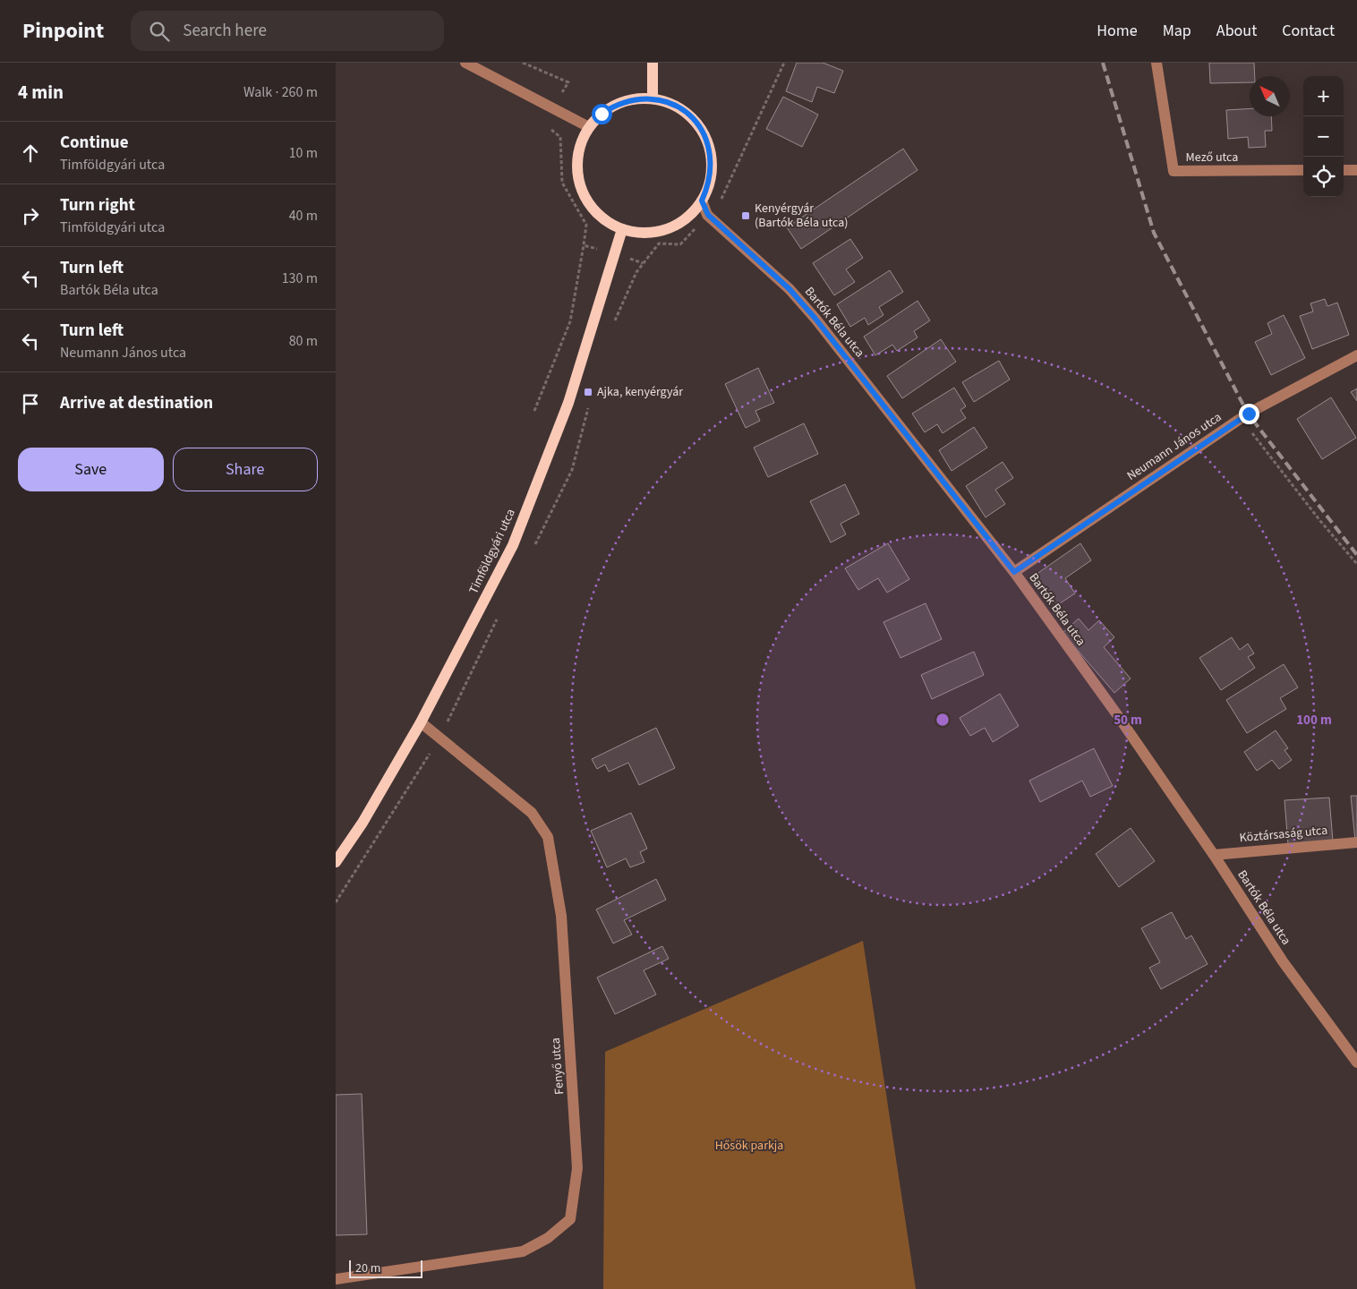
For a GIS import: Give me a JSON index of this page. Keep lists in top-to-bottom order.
{
  "streets": {
    "main road": ["Timföldgyári utca"],
    "street": [
      "Mező utca",
      "Bartók Béla utca",
      "Neumann János utca",
      "Köztársaság utca",
      "Fenyő utca"
    ]
  },
  "crossings": [
    ["Bartók Béla utca", "Neumann János utca"],
    ["Bartók Béla utca", "Timföldgyári utca"],
    ["Bartók Béla utca", "Köztársaság utca"],
    ["Timföldgyári utca", "Fenyő utca"]
  ],
  "parks": ["Hősök parkja"],
  "places": {
    "transit": ["Kenyérgyár (Bartók Béla utca)", "Ajka, kenyérgyár"]
  },
  "scale_bar": "20 m",
  "north": "top left",
  "page": {
    "header": "Pinpoint",
    "search": "Search here",
    "nav": [
      "Home",
      "Map",
      "About",
      "Contact"
    ],
    "heading": ["4 min", "Walk · 260 m"],
    "map_buttons": ["+", "−"],
    "list": [
      ["Continue", "Timföldgyári utca", "10 m"],
      ["Turn right", "Timföldgyári utca", "40 m"],
      ["Turn left", "Bartók Béla utca", "130 m"],
      ["Turn left", "Neumann János utca", "80 m"],
      "Arrive at destination"
    ],
    "buttons": ["Save", "Share"],
    "scale": "20 m"
  },
  "rings": ["50 m", "100 m"]
}
